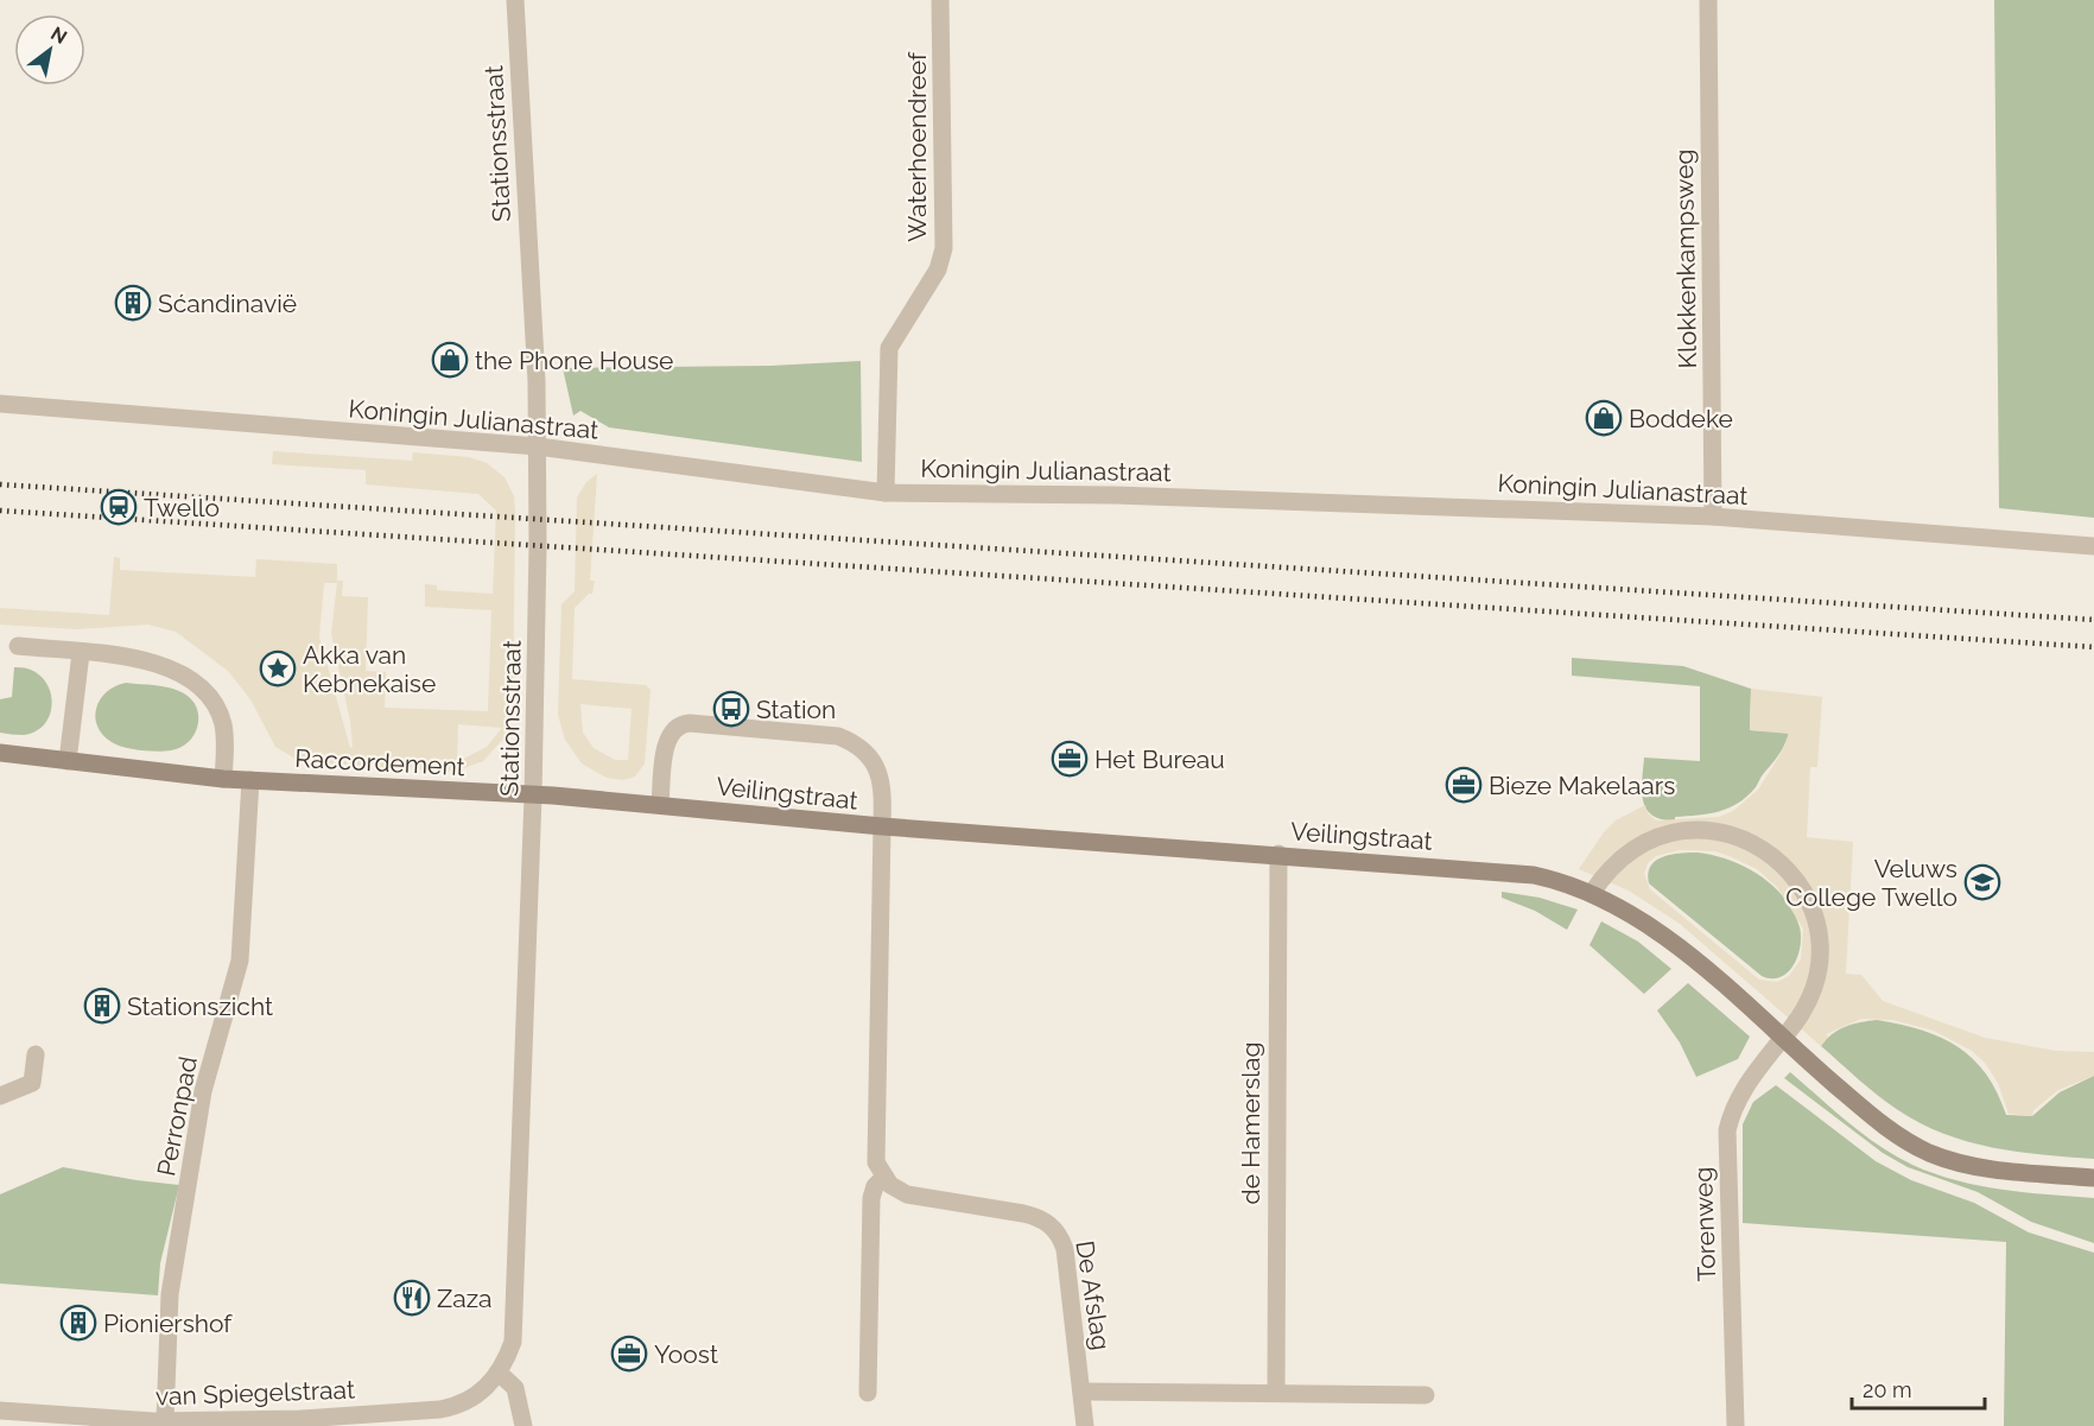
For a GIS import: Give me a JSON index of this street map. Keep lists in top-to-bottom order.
{
  "streets": {
    "street": [
      "Stationsstraat",
      "Waterhoendreef",
      "Klokkenkampsweg",
      "Koningin Julianastraat",
      "Raccordement",
      "Veilingstraat",
      "Perronpad",
      "de Hamerslag",
      "Torenweg",
      "De Afslag",
      "van Spiegelstraat"
    ]
  },
  "crossings": [
    ["Stationsstraat", "Koningin Julianastraat"],
    ["Stationsstraat", "Raccordement"],
    ["Stationsstraat", "Veilingstraat"],
    ["Stationsstraat", "van Spiegelstraat"],
    ["Waterhoendreef", "Koningin Julianastraat"],
    ["Klokkenkampsweg", "Koningin Julianastraat"],
    ["Raccordement", "Veilingstraat"],
    ["Raccordement", "Perronpad"],
    ["Veilingstraat", "de Hamerslag"],
    ["Veilingstraat", "Torenweg"],
    ["Perronpad", "van Spiegelstraat"]
  ],
  "places": {
    "building": ["Sćandinavië", "Stationszicht", "Pioniershof"],
    "shop": ["the Phone House", "Boddeke"],
    "station": ["Twello"],
    "place": ["Akka van Kebnekaise"],
    "bus stop": ["Station"],
    "office": ["Het Bureau", "Bieze Makelaars", "Yoost"],
    "school or university": ["Veluws College Twello"],
    "restaurant": ["Zaza"]
  },
  "scale_bar": "20 m",
  "north": "top right"
}
